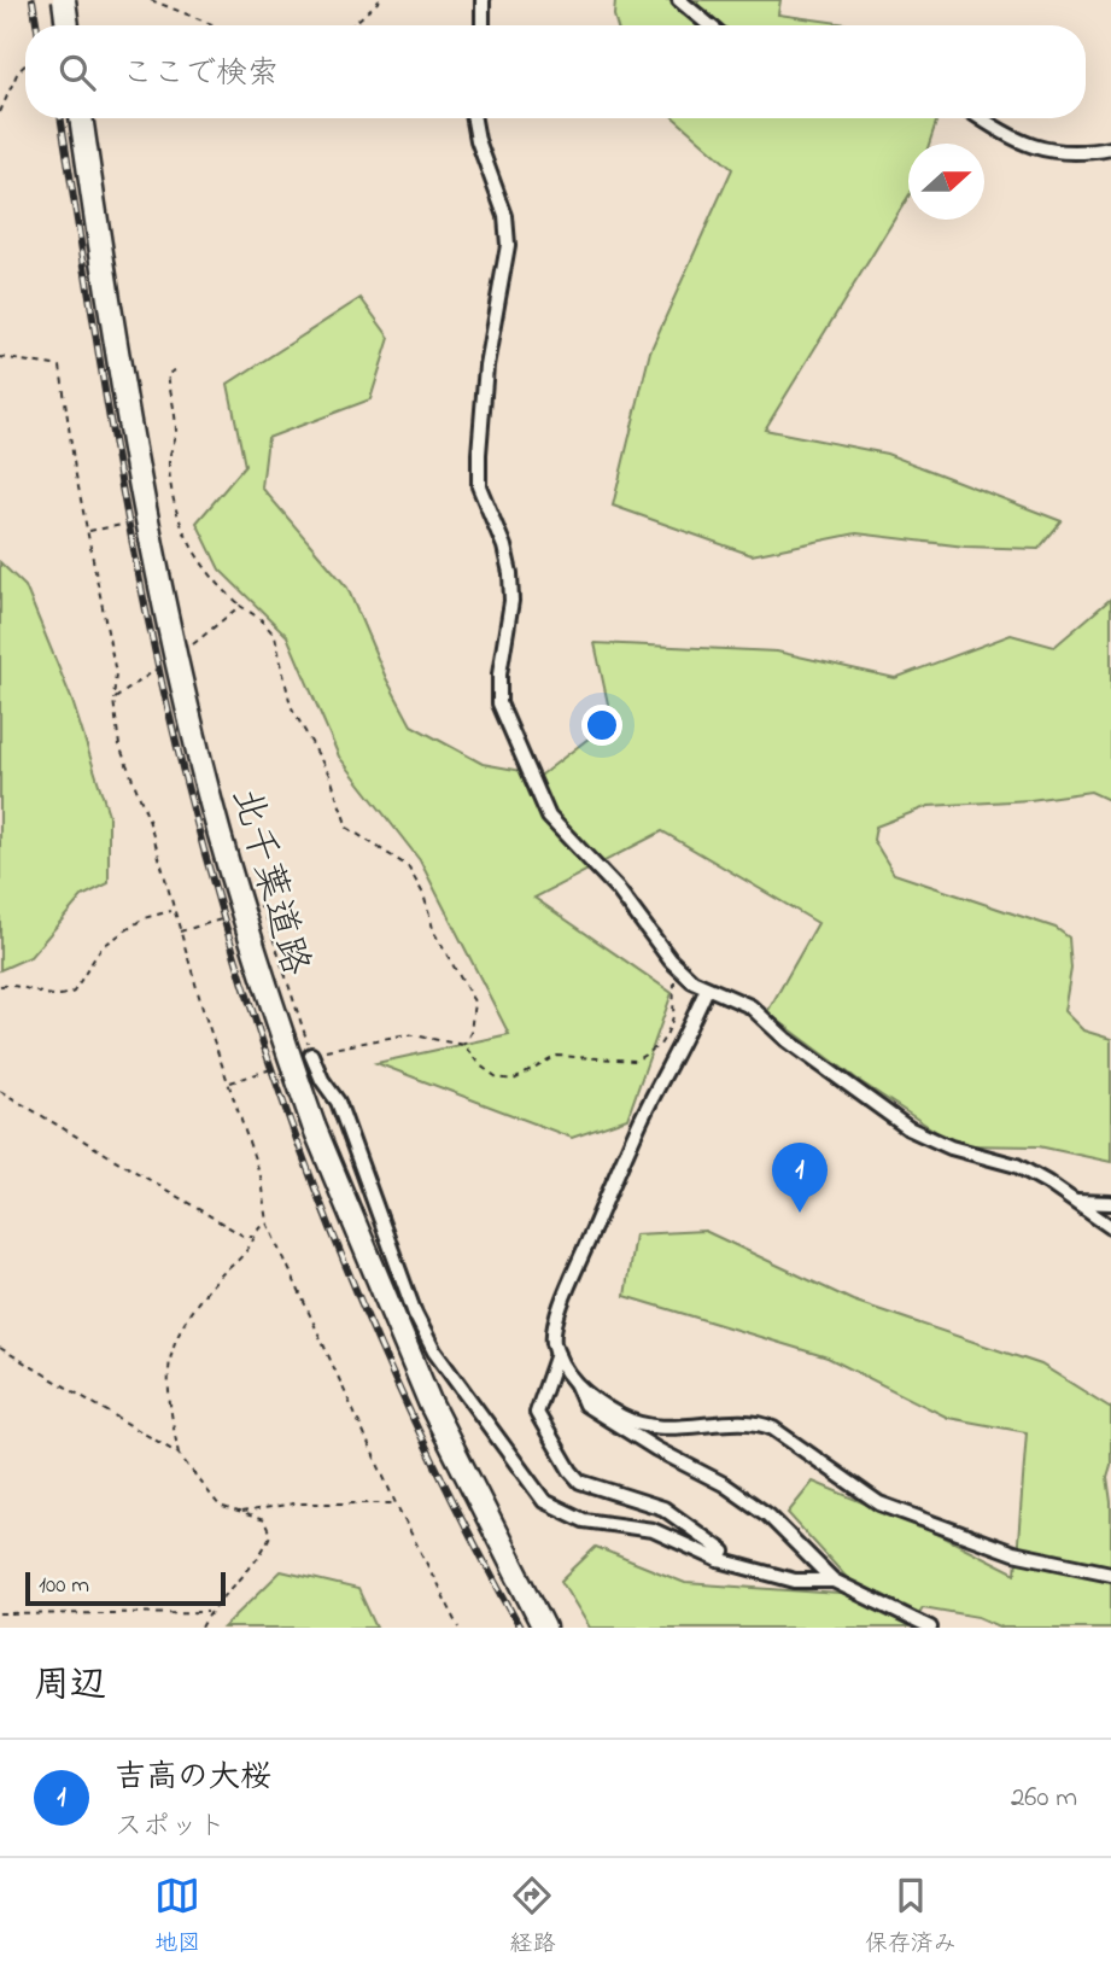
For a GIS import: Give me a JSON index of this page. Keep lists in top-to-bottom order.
{
  "streets": {
    "highway": ["北千葉道路"]
  },
  "scale_bar": "100 m",
  "north": "right",
  "page": {
    "search": "ここで検索",
    "pins": "1",
    "scale": "100 m",
    "heading": "周辺",
    "list": [
      {
        "mark": "1",
        "name": "吉高の大桜",
        "note": "スポット",
        "value": "260 m"
      }
    ],
    "nav": ["地図", "経路", "保存済み"]
  }
}
